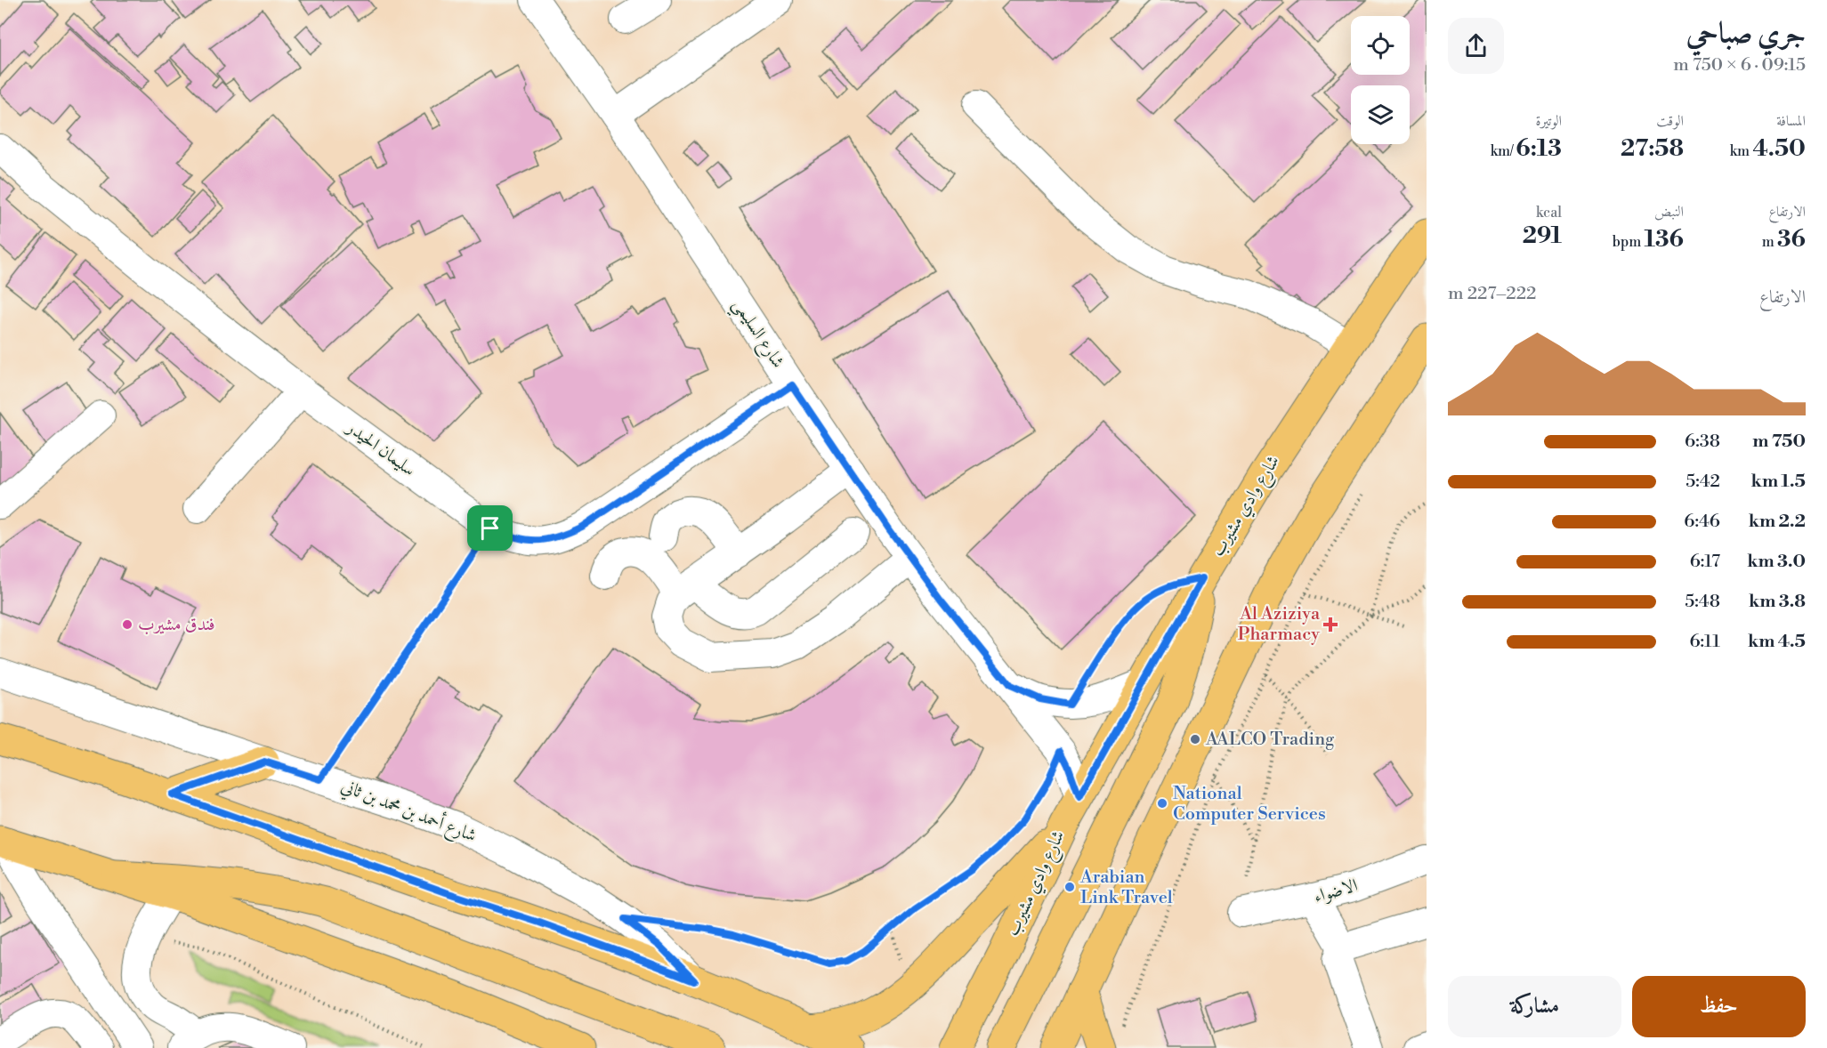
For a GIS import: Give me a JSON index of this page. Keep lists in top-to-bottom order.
{
  "streets": {
    "main road": ["شارع وادي مشيرب", "شارع أحمد بن محمد بن ثاني"],
    "street": ["شارع السليمي", "سليمان الحيدر", "الاضواء"]
  },
  "crossings": [
    ["شارع السليمي", "سليمان الحيدر"],
    ["شارع السليمي", "شارع وادي مشيرب"]
  ],
  "places": {
    "other": [
      "فندق مشيرب",
      "AALCO Trading",
      "National Computer Services",
      "Arabian Link Travel"
    ],
    "health": ["Al Aziziya Pharmacy"]
  },
  "page": {
    "heading": ["جري صباحي", "09:15 · 6 × 750 m"],
    "stats": [
      ["المسافة", "4.50 km"],
      ["الوقت", "27:58"],
      ["الوتيرة", "6:13 /km"],
      ["الارتفاع", "36 m"],
      ["النبض", "136 bpm"],
      ["kcal", "291"]
    ],
    "chart": ["الارتفاع", "222–227 m"],
    "list": [
      {
        "name": "750 m",
        "note": "6:38"
      },
      {
        "name": "1.5 km",
        "note": "5:42"
      },
      {
        "name": "2.2 km",
        "note": "6:46"
      },
      {
        "name": "3.0 km",
        "note": "6:17"
      },
      {
        "name": "3.8 km",
        "note": "5:48"
      },
      {
        "name": "4.5 km",
        "note": "6:11"
      }
    ],
    "buttons": ["حفظ", "مشاركة"]
  }
}
